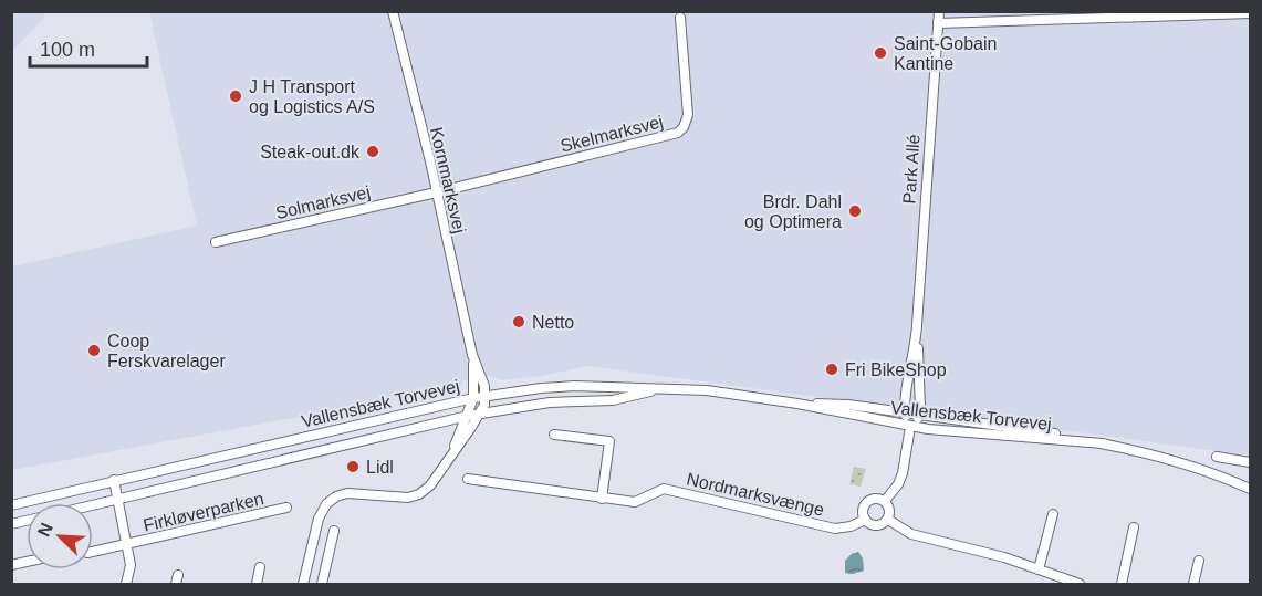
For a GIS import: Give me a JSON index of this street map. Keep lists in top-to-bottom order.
{
  "streets": {
    "street": [
      "Skelmarksvej",
      "Park Allé",
      "Kornmarksvej",
      "Solmarksvej",
      "Vallensbæk Torvevej",
      "Nordmarksvænge",
      "Firkløverparken"
    ]
  },
  "crossings": [
    ["Skelmarksvej", "Kornmarksvej"],
    ["Skelmarksvej", "Solmarksvej"],
    ["Park Allé", "Vallensbæk Torvevej"],
    ["Kornmarksvej", "Solmarksvej"],
    ["Kornmarksvej", "Vallensbæk Torvevej"],
    ["Vallensbæk Torvevej", "Firkløverparken"]
  ],
  "places": [
    "Saint-Gobain Kantine",
    "J H Transport og Logistics A/S",
    "Steak-out.dk",
    "Brdr. Dahl og Optimera",
    "Netto",
    "Coop Ferskvarelager",
    "Fri BikeShop",
    "Lidl"
  ],
  "scale_bar": "100 m",
  "north": "top left"
}
